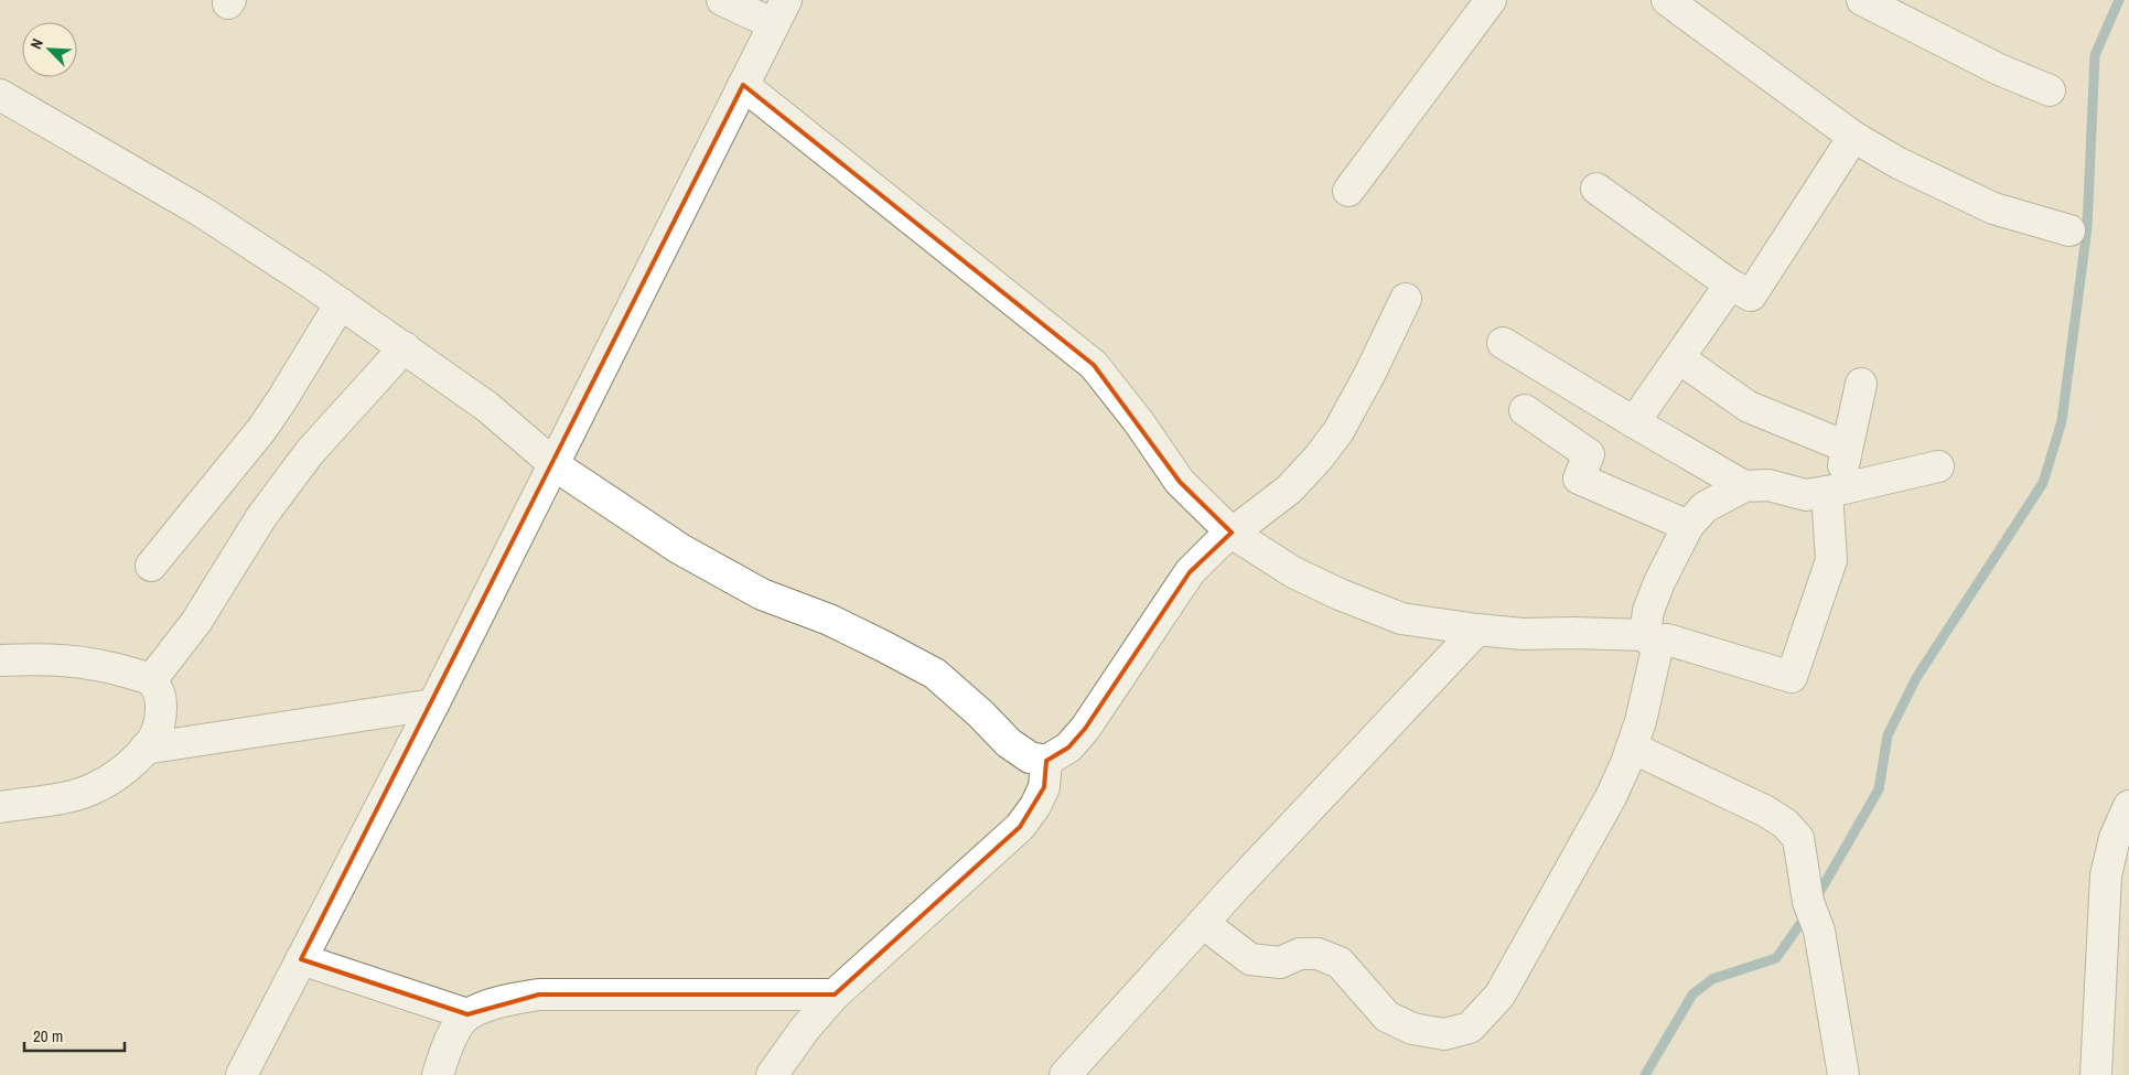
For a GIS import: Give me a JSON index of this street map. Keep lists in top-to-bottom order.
{
  "scale_bar": "20 m",
  "north": "top left"
}
